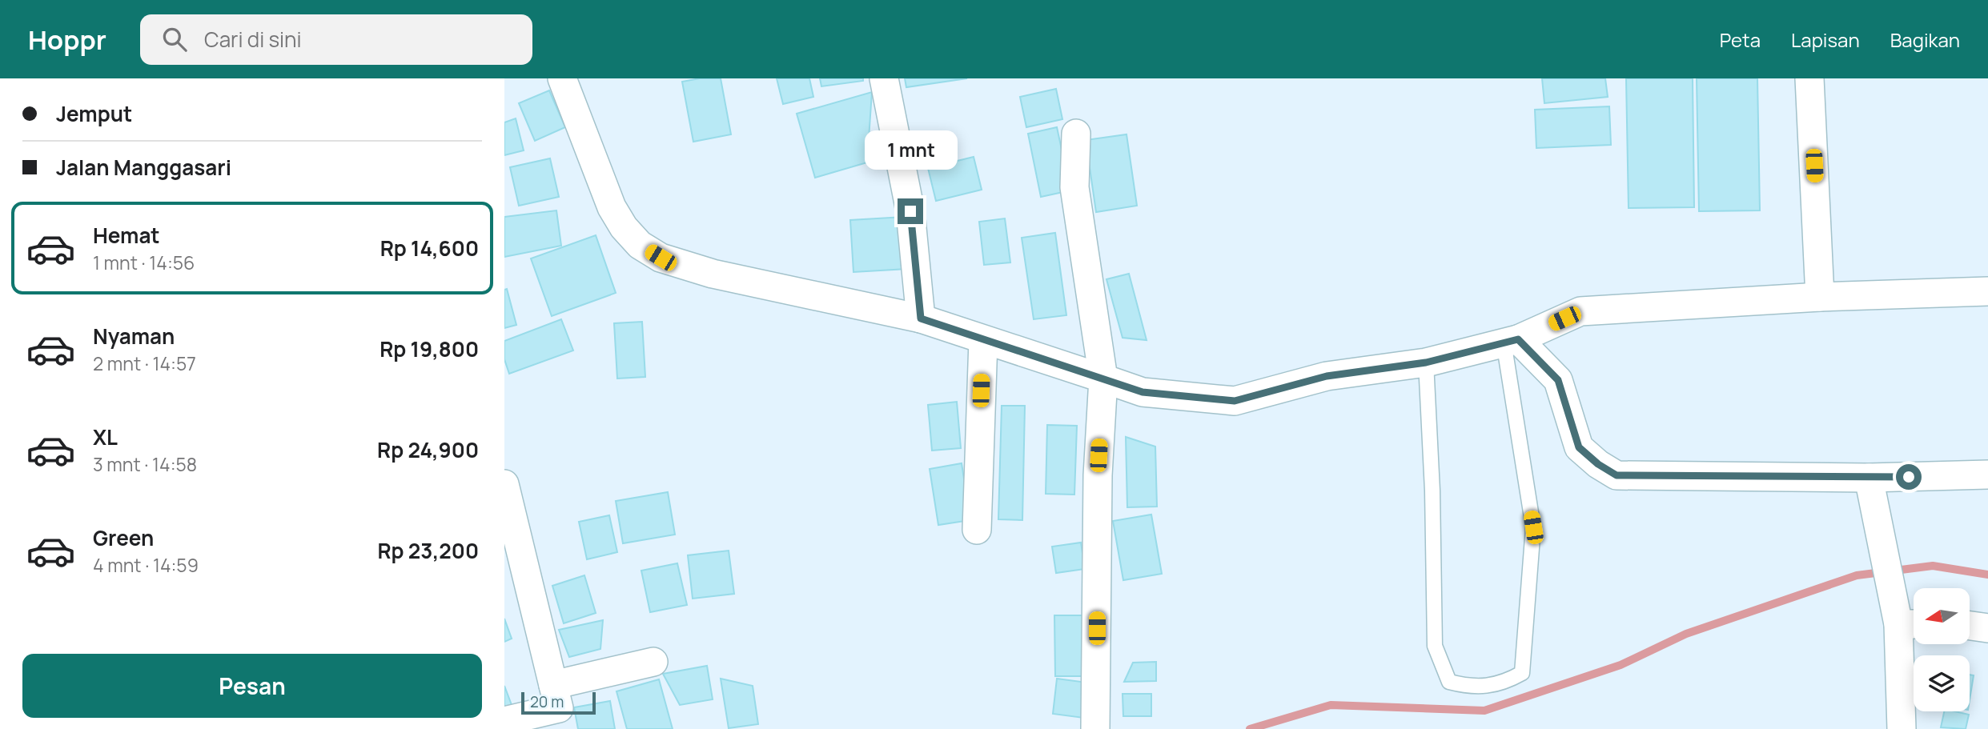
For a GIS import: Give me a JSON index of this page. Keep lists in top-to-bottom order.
{
  "scale_bar": "20 m",
  "north": "left",
  "page": {
    "header": "Hoppr",
    "search": "Cari di sini",
    "nav": ["Peta", "Lapisan", "Bagikan"],
    "banner": ["Jemput", "Jalan Manggasari"],
    "bubble": "1 mnt",
    "list": [
      {
        "name": "Hemat",
        "note": "1 mnt · 14:56",
        "value": "Rp 14,600"
      },
      {
        "name": "Nyaman",
        "note": "2 mnt · 14:57",
        "value": "Rp 19,800"
      },
      {
        "name": "XL",
        "note": "3 mnt · 14:58",
        "value": "Rp 24,900"
      },
      {
        "name": "Green",
        "note": "4 mnt · 14:59",
        "value": "Rp 23,200"
      }
    ],
    "buttons": "Pesan",
    "scale": "20 m"
  }
}
